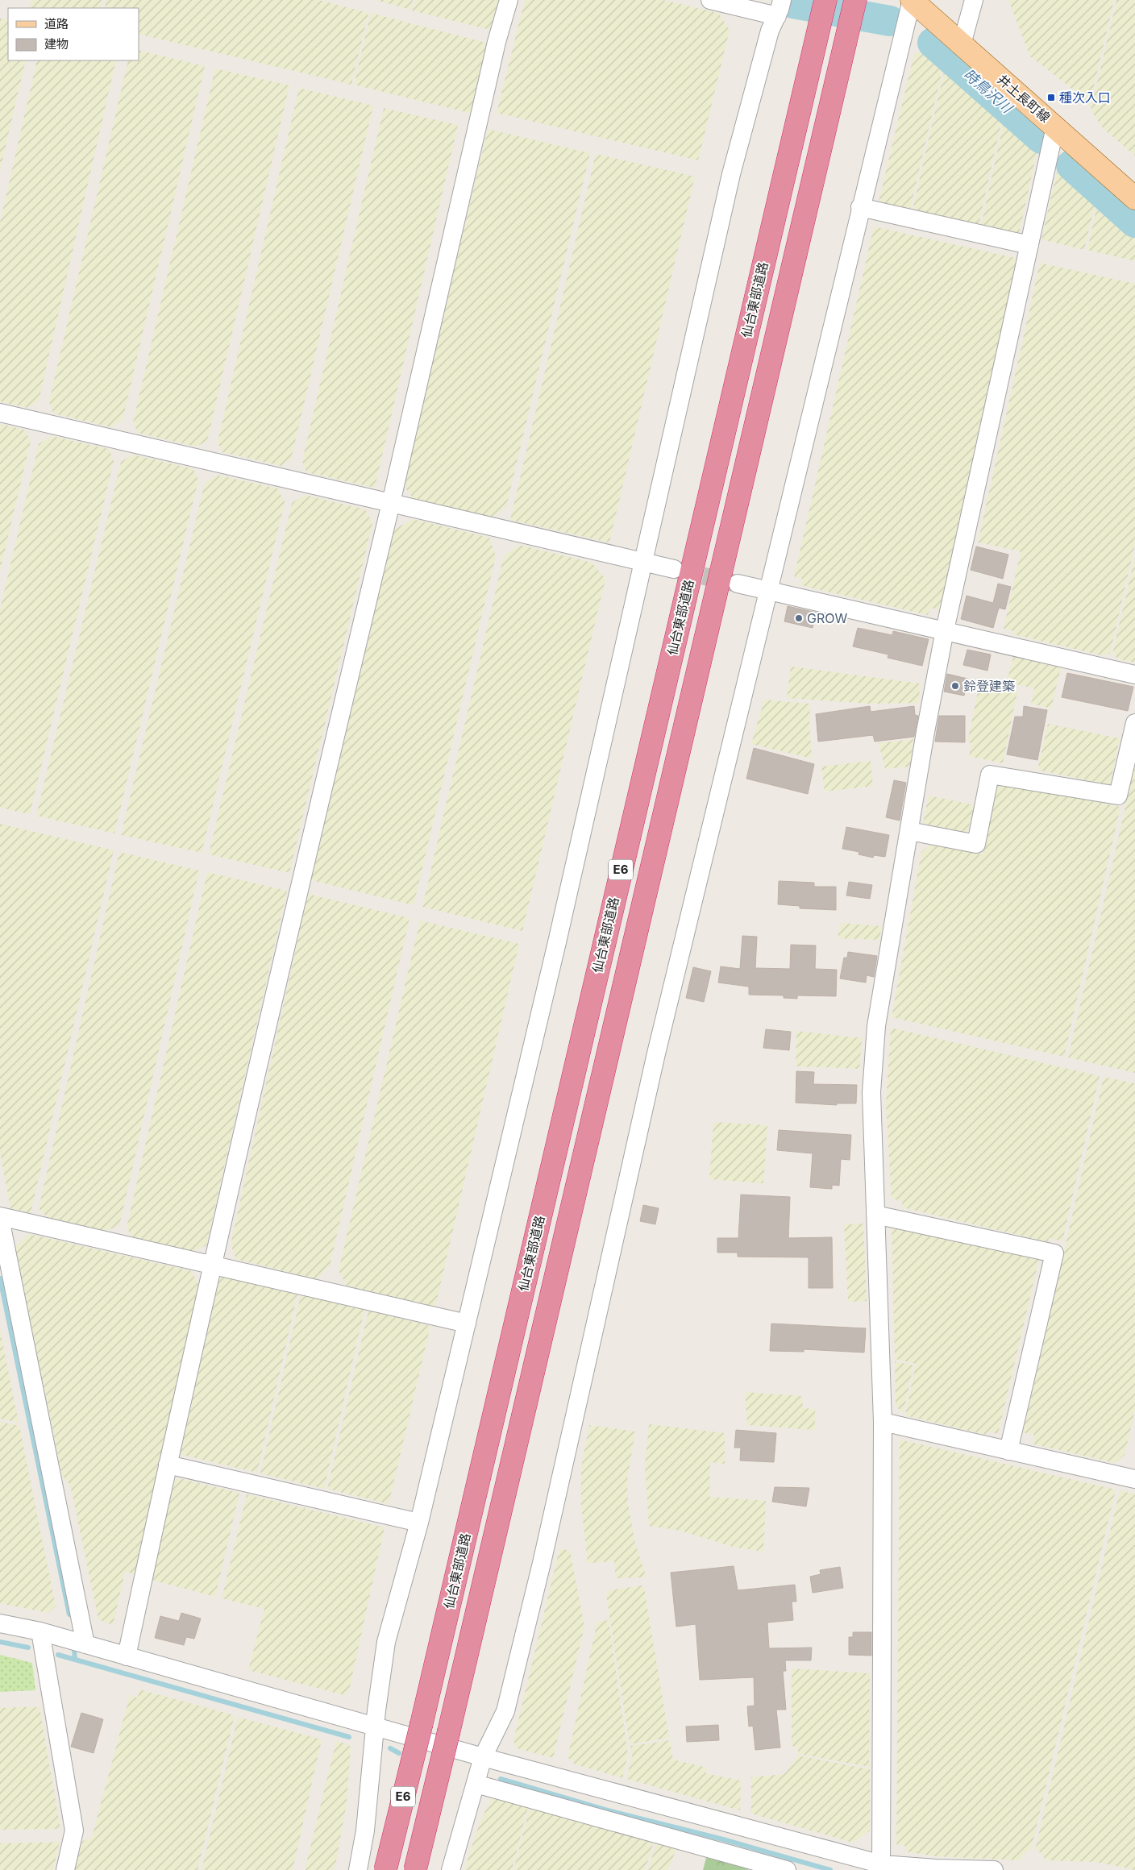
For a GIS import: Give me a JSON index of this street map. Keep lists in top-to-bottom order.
{
  "streets": {
    "highway": ["仙台東部道路", "E6"],
    "main road": ["井土長町線"]
  },
  "water": ["時鳥沢川"],
  "places": {
    "transit": ["種次入口"],
    "other": ["GROW", "鈴登建築"]
  },
  "legend": ["道路", "建物"]
}
